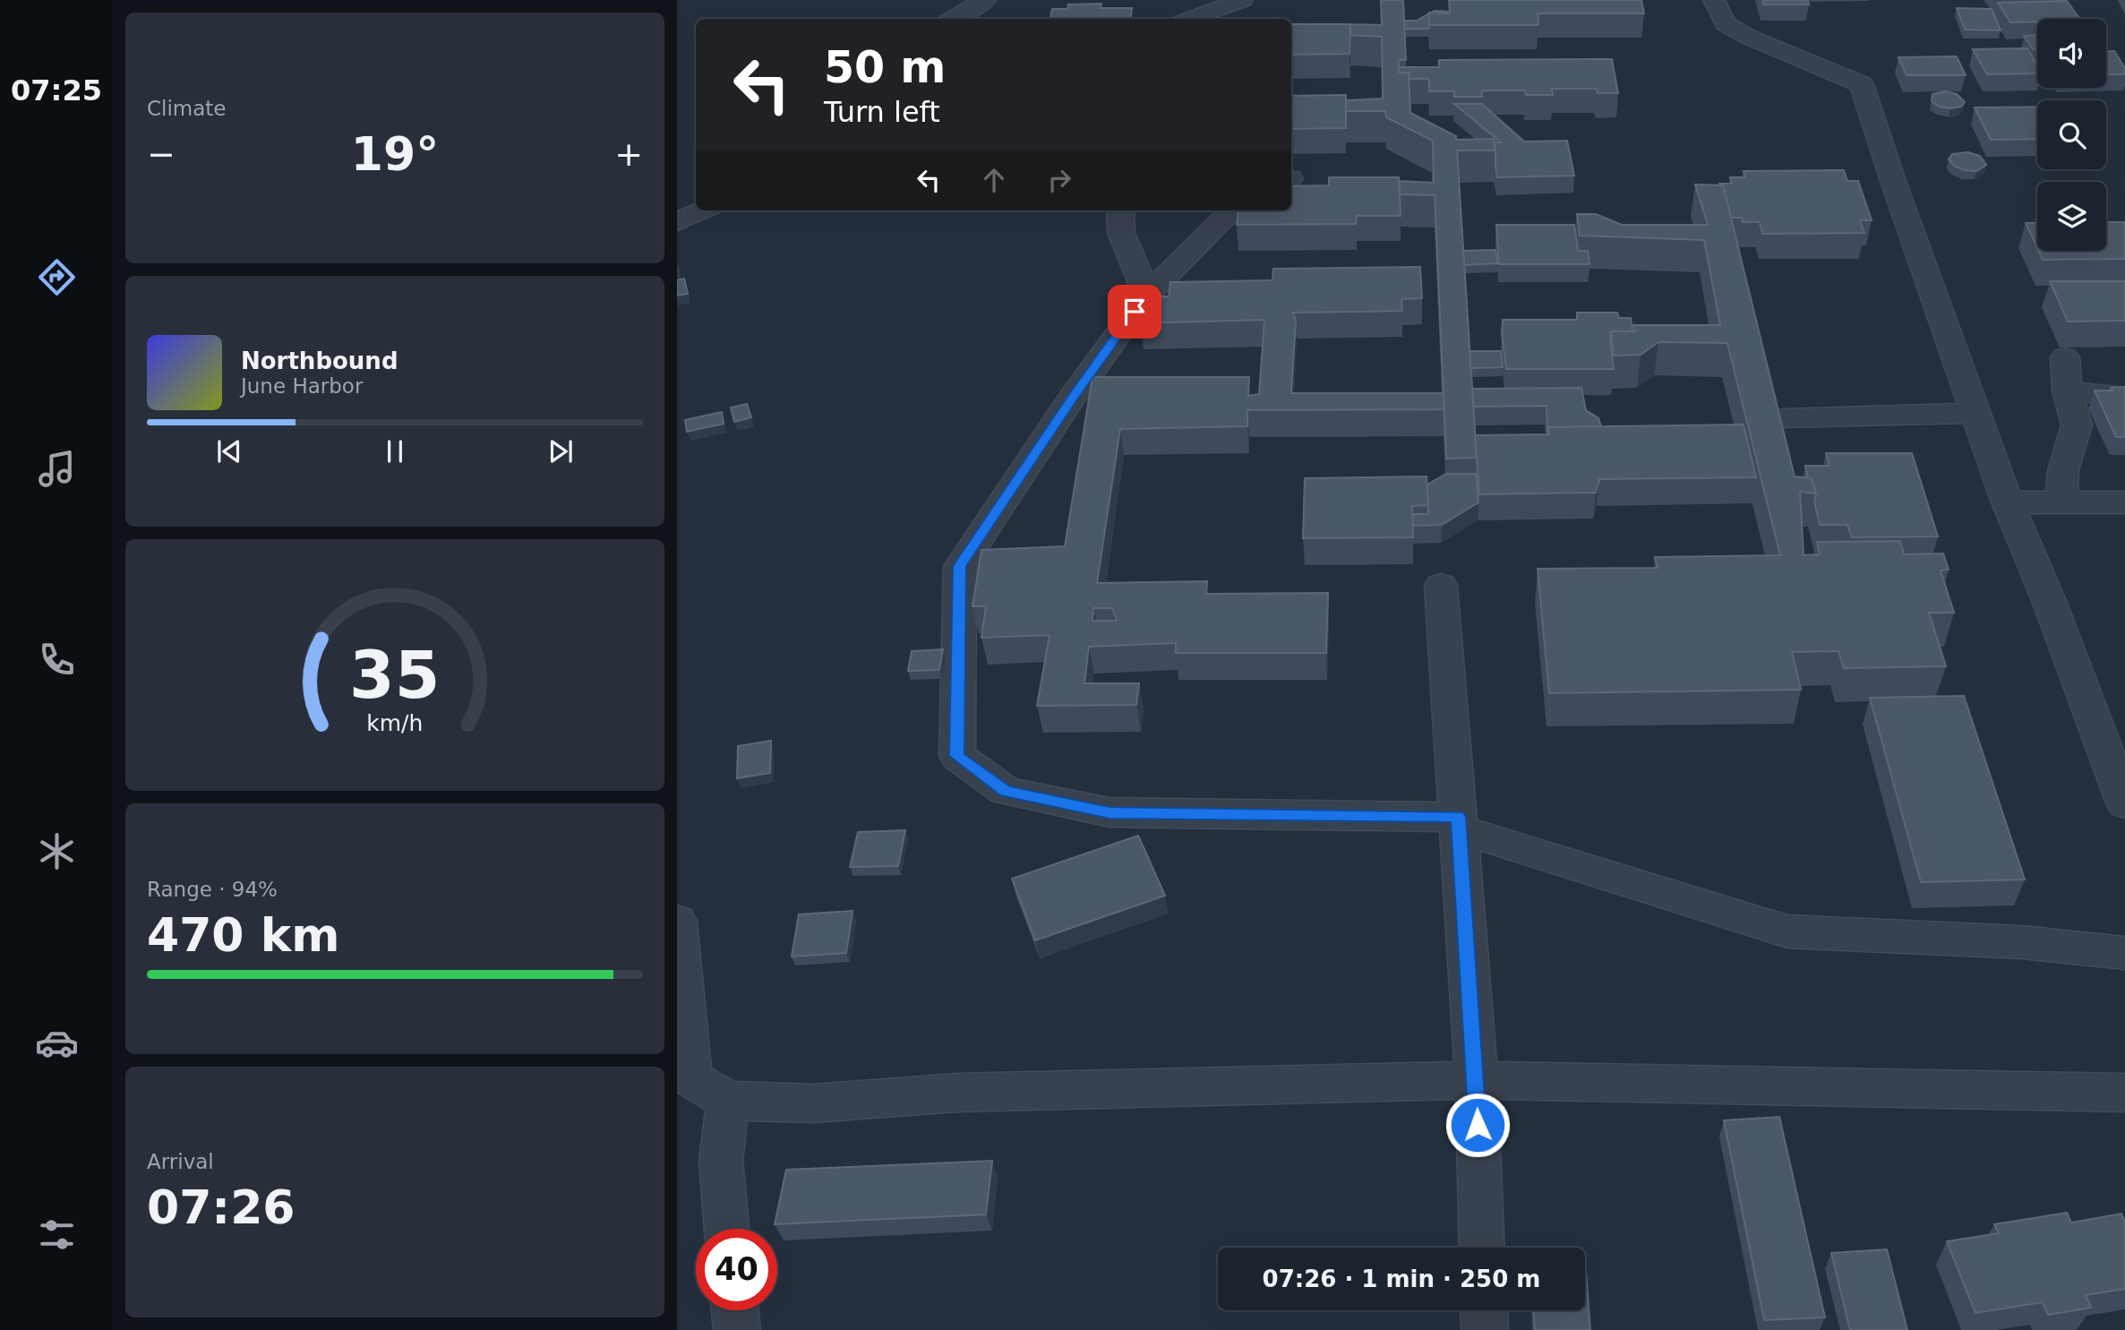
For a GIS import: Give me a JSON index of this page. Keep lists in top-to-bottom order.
{
  "page": {
    "tabs": "07:25",
    "tile": [
      "Climate",
      ["Range · 94%", "470 km"],
      ["Arrival", "07:26"]
    ],
    "turn": ["50 m", "Turn left"],
    "heat": ["−", "19°", "+"],
    "song": ["Northbound", "June Harbor"],
    "limit": "40",
    "trip": "07:26 · 1 min · 250 m",
    "gauge": ["35", "km/h"]
  }
}
